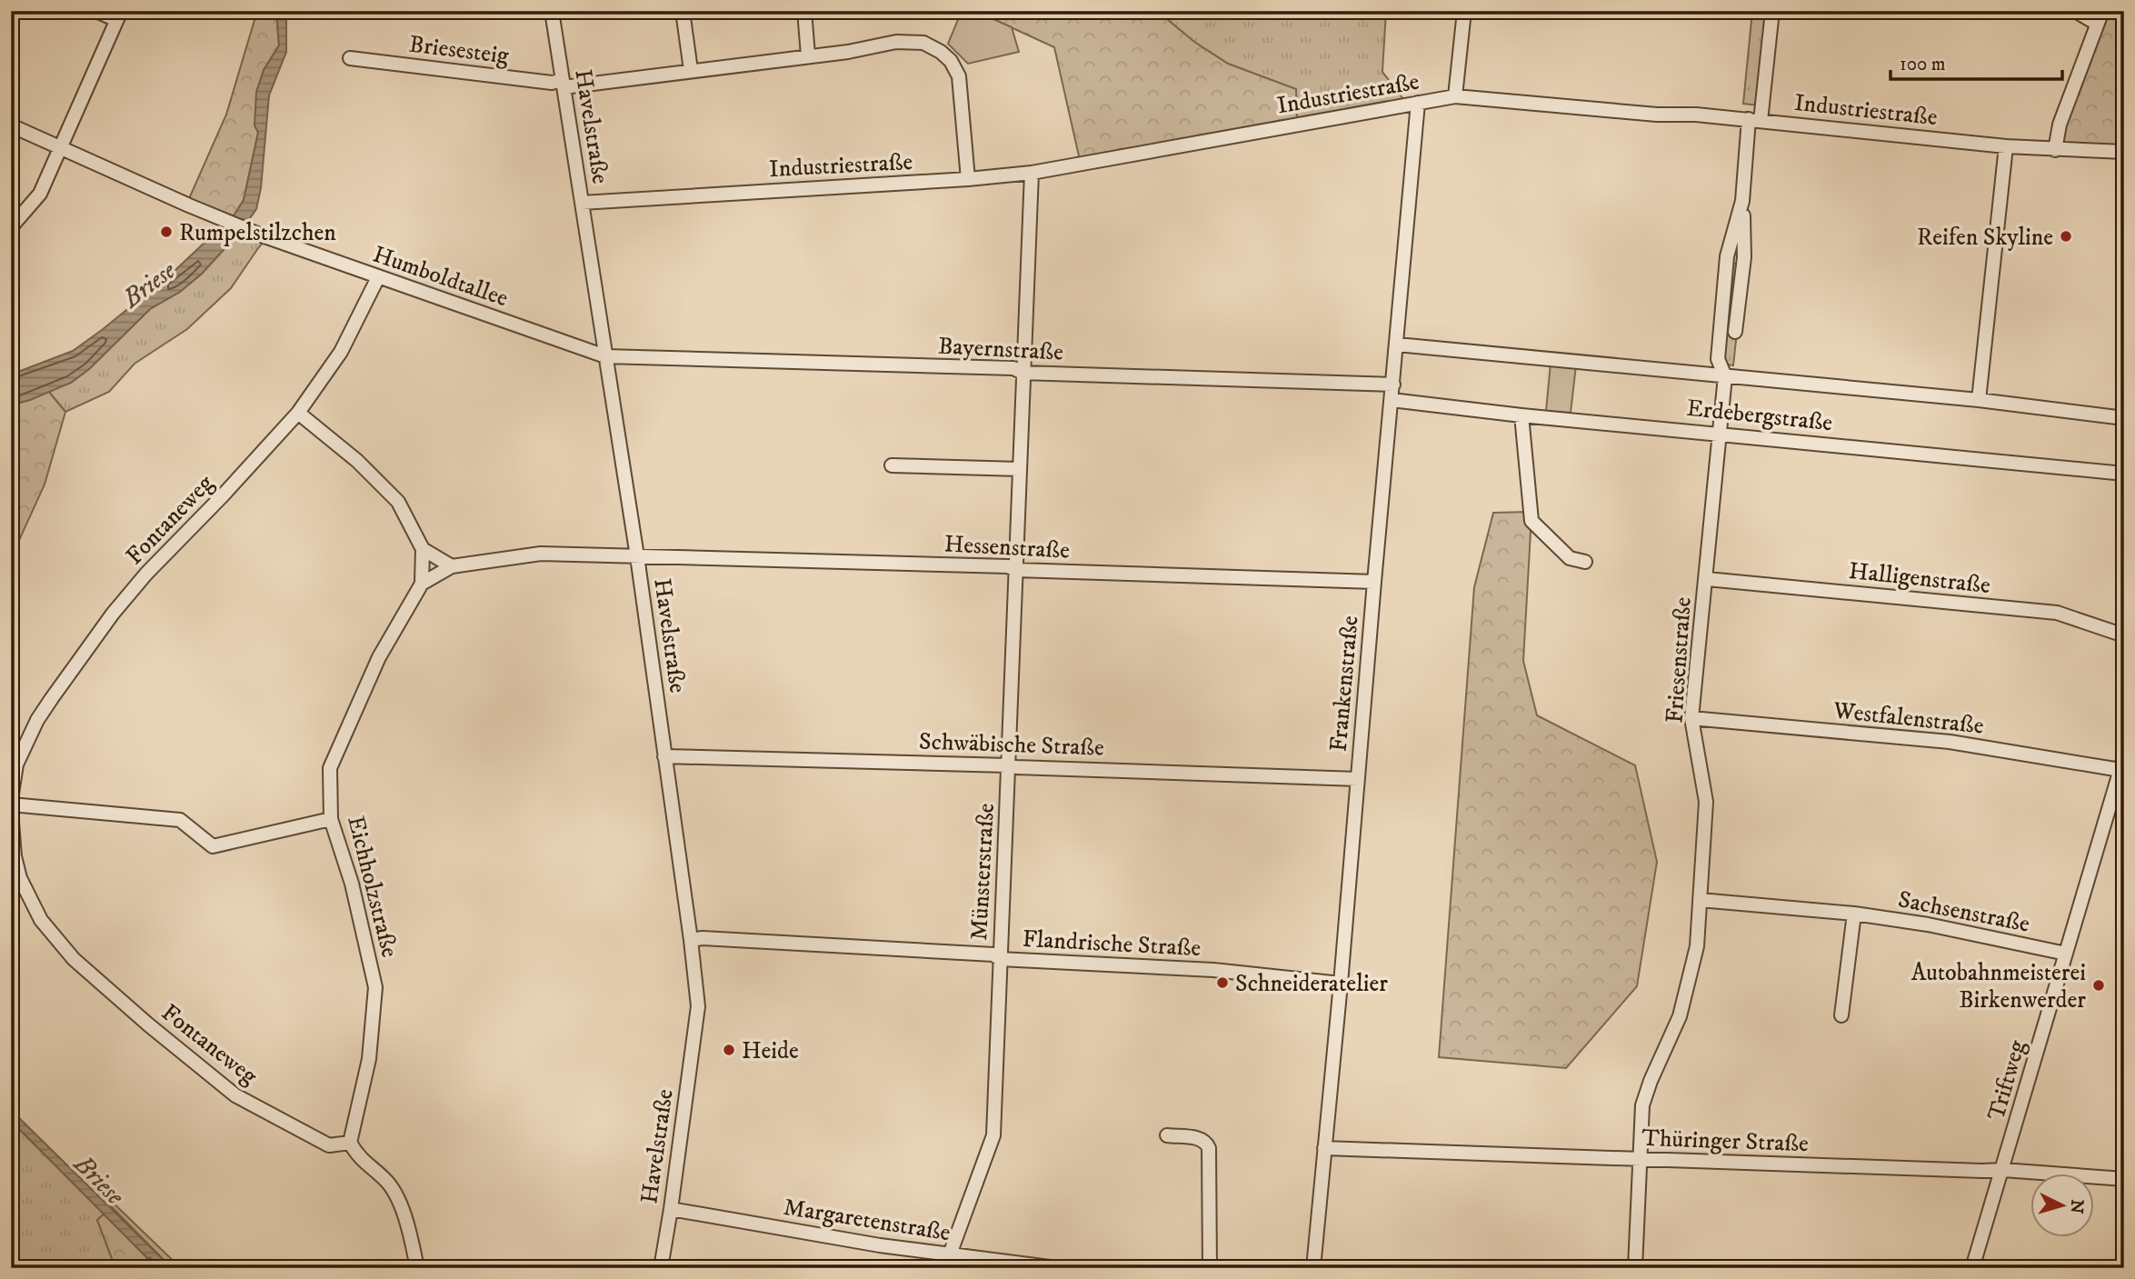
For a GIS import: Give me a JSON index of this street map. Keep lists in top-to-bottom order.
{
  "streets": {
    "street": [
      "Briesesteig",
      "Industriestraße",
      "Havelstraße",
      "Humboldtallee",
      "Bayernstraße",
      "Erdebergstraße",
      "Fontaneweg",
      "Hessenstraße",
      "Halligenstraße",
      "Friesenstraße",
      "Frankenstraße",
      "Westfalenstraße",
      "Schwäbische Straße",
      "Münsterstraße",
      "Eichholzstraße",
      "Sachsenstraße",
      "Flandrische Straße",
      "Triftweg",
      "Thüringer Straße",
      "Margaretenstraße"
    ]
  },
  "crossings": [
    ["Briesesteig", "Industriestraße"],
    ["Briesesteig", "Havelstraße"],
    ["Industriestraße", "Havelstraße"],
    ["Industriestraße", "Friesenstraße"],
    ["Industriestraße", "Frankenstraße"],
    ["Industriestraße", "Münsterstraße"],
    ["Havelstraße", "Humboldtallee"],
    ["Havelstraße", "Bayernstraße"],
    ["Havelstraße", "Hessenstraße"],
    ["Havelstraße", "Schwäbische Straße"],
    ["Havelstraße", "Eichholzstraße"],
    ["Havelstraße", "Flandrische Straße"],
    ["Havelstraße", "Margaretenstraße"],
    ["Humboldtallee", "Bayernstraße"],
    ["Humboldtallee", "Fontaneweg"],
    ["Bayernstraße", "Frankenstraße"],
    ["Bayernstraße", "Münsterstraße"],
    ["Erdebergstraße", "Friesenstraße"],
    ["Erdebergstraße", "Frankenstraße"],
    ["Fontaneweg", "Eichholzstraße"],
    ["Hessenstraße", "Frankenstraße"],
    ["Hessenstraße", "Münsterstraße"],
    ["Hessenstraße", "Eichholzstraße"],
    ["Halligenstraße", "Friesenstraße"],
    ["Friesenstraße", "Westfalenstraße"],
    ["Friesenstraße", "Sachsenstraße"],
    ["Friesenstraße", "Thüringer Straße"],
    ["Frankenstraße", "Schwäbische Straße"],
    ["Frankenstraße", "Flandrische Straße"],
    ["Frankenstraße", "Thüringer Straße"],
    ["Westfalenstraße", "Triftweg"],
    ["Schwäbische Straße", "Münsterstraße"],
    ["Münsterstraße", "Flandrische Straße"],
    ["Münsterstraße", "Margaretenstraße"],
    ["Sachsenstraße", "Triftweg"],
    ["Triftweg", "Thüringer Straße"]
  ],
  "water": ["Briese"],
  "places": [
    "Rumpelstilzchen",
    "Reifen Skyline",
    "Schneideratelier",
    "Autobahnmeisterei Birkenwerder",
    "Heide"
  ],
  "scale_bar": "100 m",
  "north": "right"
}
